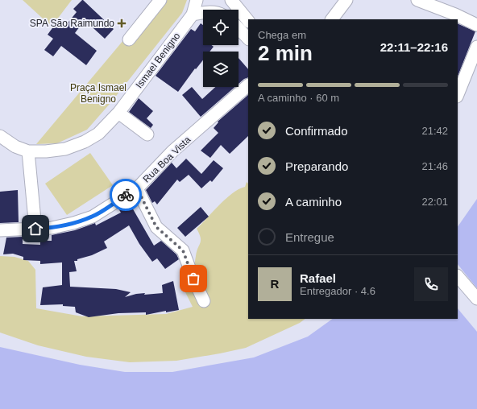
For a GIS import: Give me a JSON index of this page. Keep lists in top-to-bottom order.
{
  "streets": {
    "street": ["Ismael Benigno", "Rua Boa Vista"]
  },
  "parks": ["Praça Ismael Benigno"],
  "places": {
    "health": ["SPA São Raimundo"]
  },
  "page": {
    "heading": ["2 min", "Chega em", "22:11–22:16"],
    "panel": ["Rafael", "Entregador · 4.6"],
    "bar": "A caminho · 60 m",
    "list": [
      ["Confirmado", "21:42"],
      ["Preparando", "21:46"],
      ["A caminho", "22:01"],
      "Entregue"
    ],
    "round": "R"
  }
}
